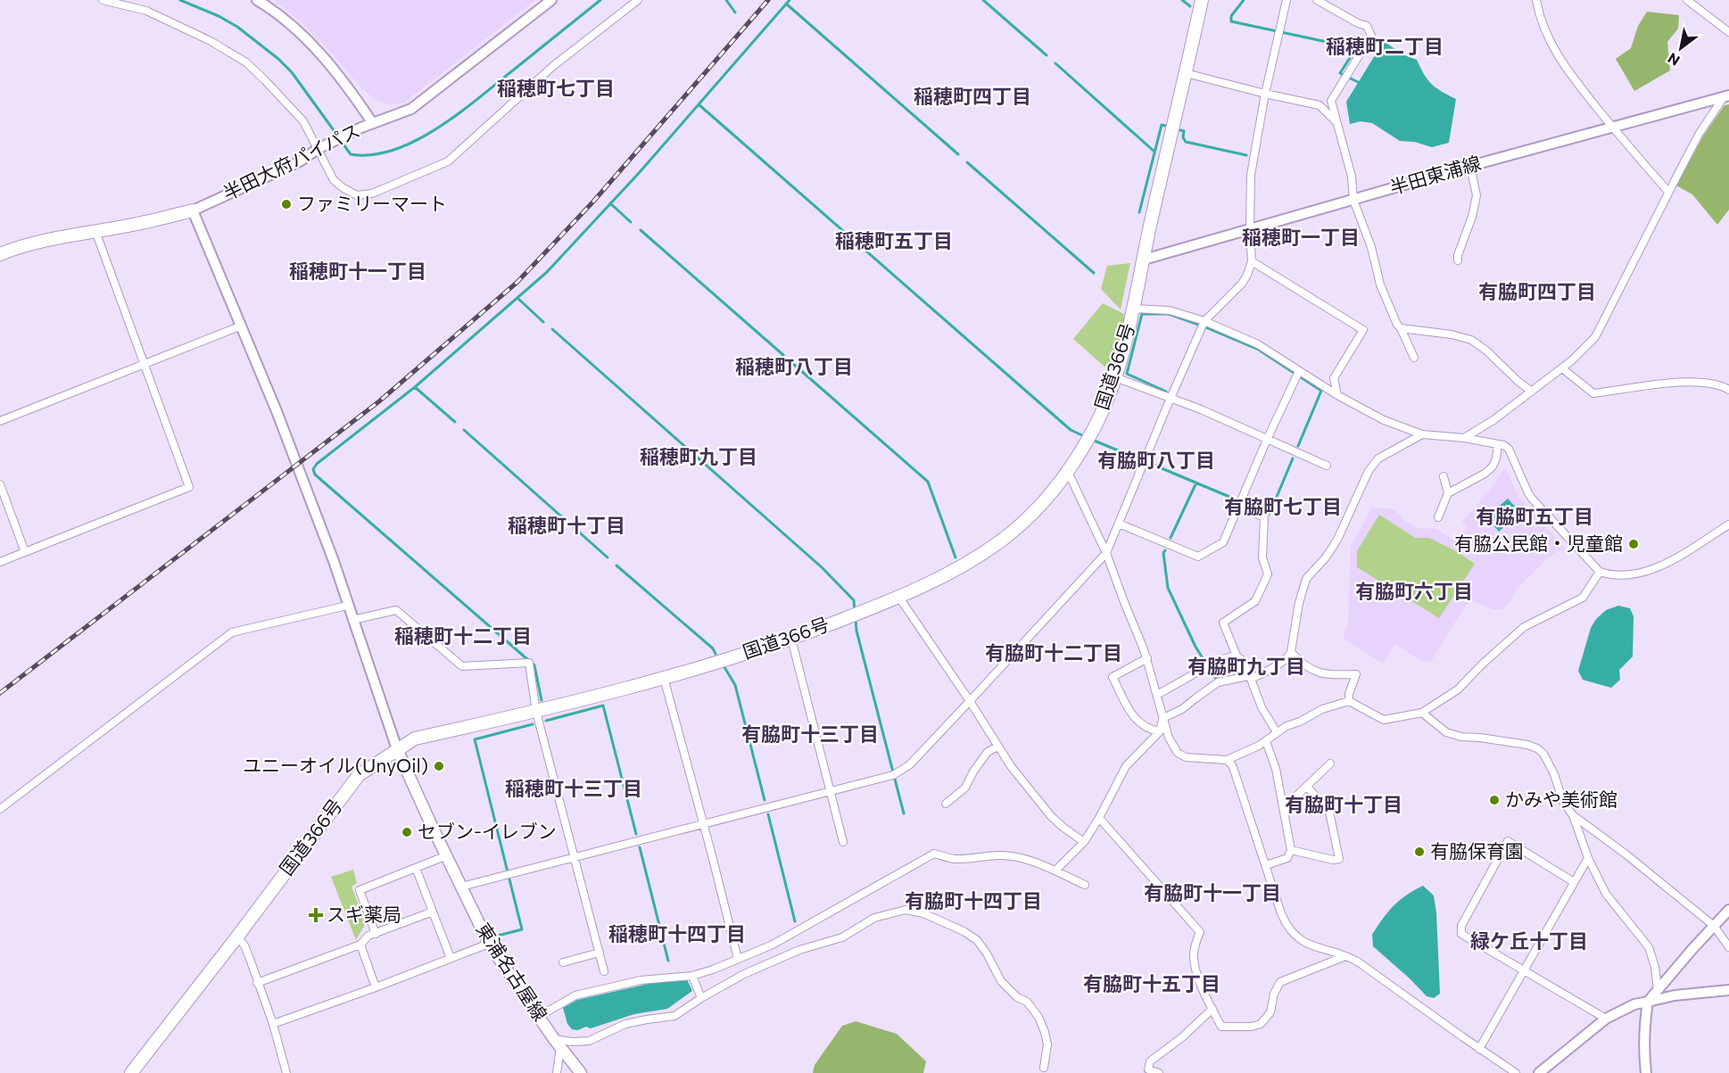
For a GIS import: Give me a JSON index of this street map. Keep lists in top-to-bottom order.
{
  "streets": {
    "highway": ["半田大府パイパス", "国道366号"],
    "main road": ["東浦名古屋線"],
    "street": ["半田東浦線"]
  },
  "crossings": [
    ["半田東浦線", "国道366号"],
    ["国道366号", "東浦名古屋線"]
  ],
  "districts": [
    "稲穂町二丁目",
    "稲穂町七丁目",
    "稲穂町四丁目",
    "稲穂町一丁目",
    "稲穂町五丁目",
    "稲穂町十一丁目",
    "有脇町四丁目",
    "稲穂町八丁目",
    "稲穂町九丁目",
    "有脇町八丁目",
    "有脇町七丁目",
    "有脇町五丁目",
    "稲穂町十丁目",
    "有脇町六丁目",
    "稲穂町十二丁目",
    "有脇町十二丁目",
    "有脇町九丁目",
    "有脇町十三丁目",
    "稲穂町十三丁目",
    "有脇町十丁目",
    "有脇町十一丁目",
    "有脇町十四丁目",
    "稲穂町十四丁目",
    "緑ケ丘十丁目",
    "有脇町十五丁目"
  ],
  "places": {
    "other": [
      "ファミリーマート",
      "有脇公民館・児童館",
      "ユニーオイル(UnyOil)",
      "かみや美術館",
      "セブン-イレブン",
      "有脇保育園"
    ],
    "health": ["スギ薬局"]
  },
  "north": "bottom left"
}
